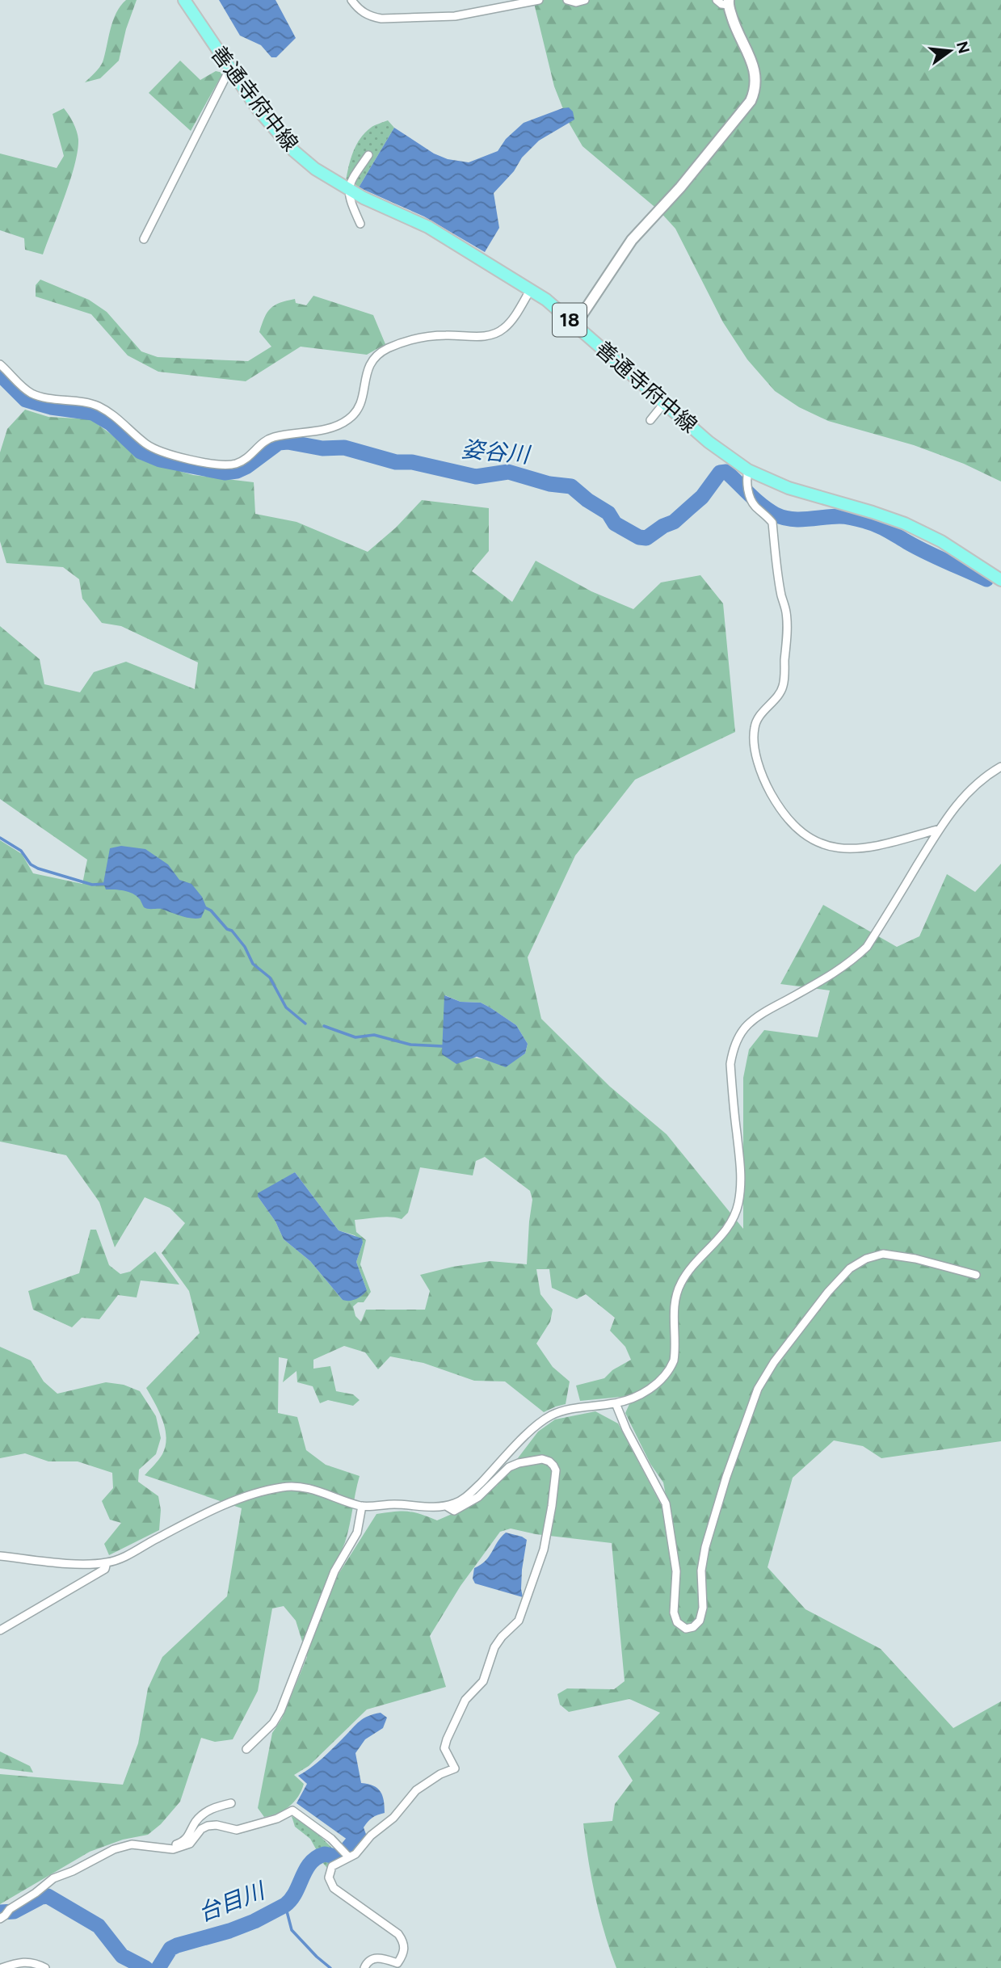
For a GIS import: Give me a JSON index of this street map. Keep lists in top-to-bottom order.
{
  "streets": {
    "main road": ["善通寺府中線", "18"]
  },
  "water": ["姿谷川", "台目川"],
  "north": "right"
}
